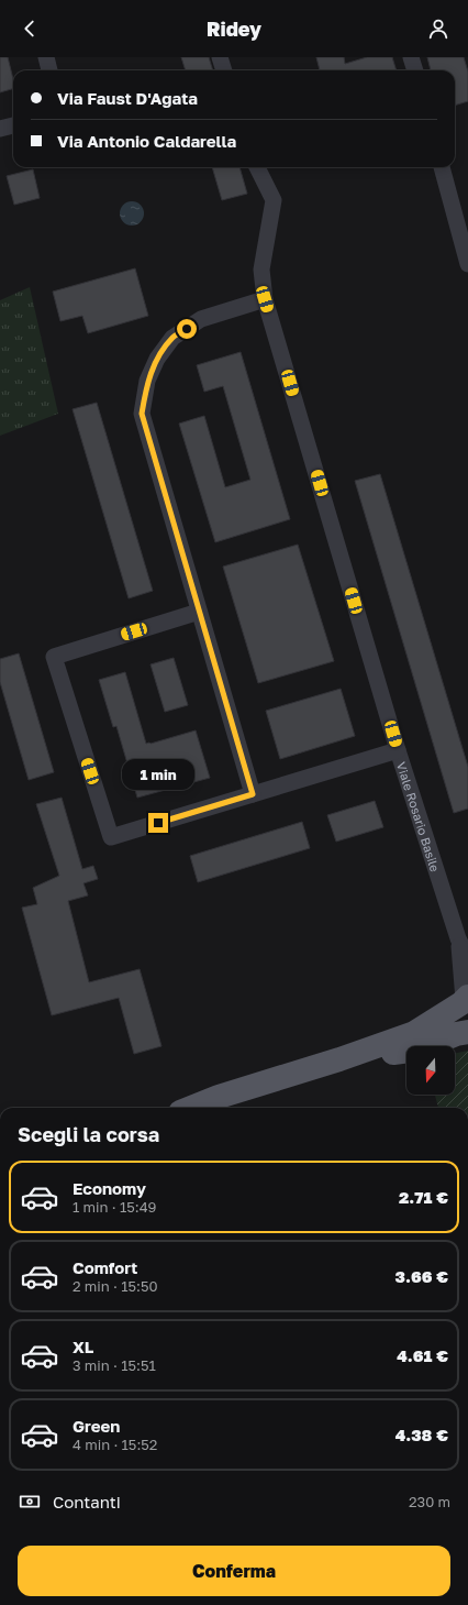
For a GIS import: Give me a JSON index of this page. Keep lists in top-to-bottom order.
{
  "streets": {
    "street": ["Viale Rosario Basile"]
  },
  "north": "bottom",
  "page": {
    "header": "Ridey",
    "banner": ["Via Faust D'Agata", "Via Antonio Caldarella"],
    "bubble": "1 min",
    "heading": "Scegli la corsa",
    "list": [
      {
        "name": "Economy",
        "note": "1 min · 15:49",
        "value": "2.71 €"
      },
      {
        "name": "Comfort",
        "note": "2 min · 15:50",
        "value": "3.66 €"
      },
      {
        "name": "XL",
        "note": "3 min · 15:51",
        "value": "4.61 €"
      },
      {
        "name": "Green",
        "note": "4 min · 15:52",
        "value": "4.38 €"
      }
    ],
    "pay": ["Contanti", "230 m"],
    "buttons": "Conferma"
  }
}
